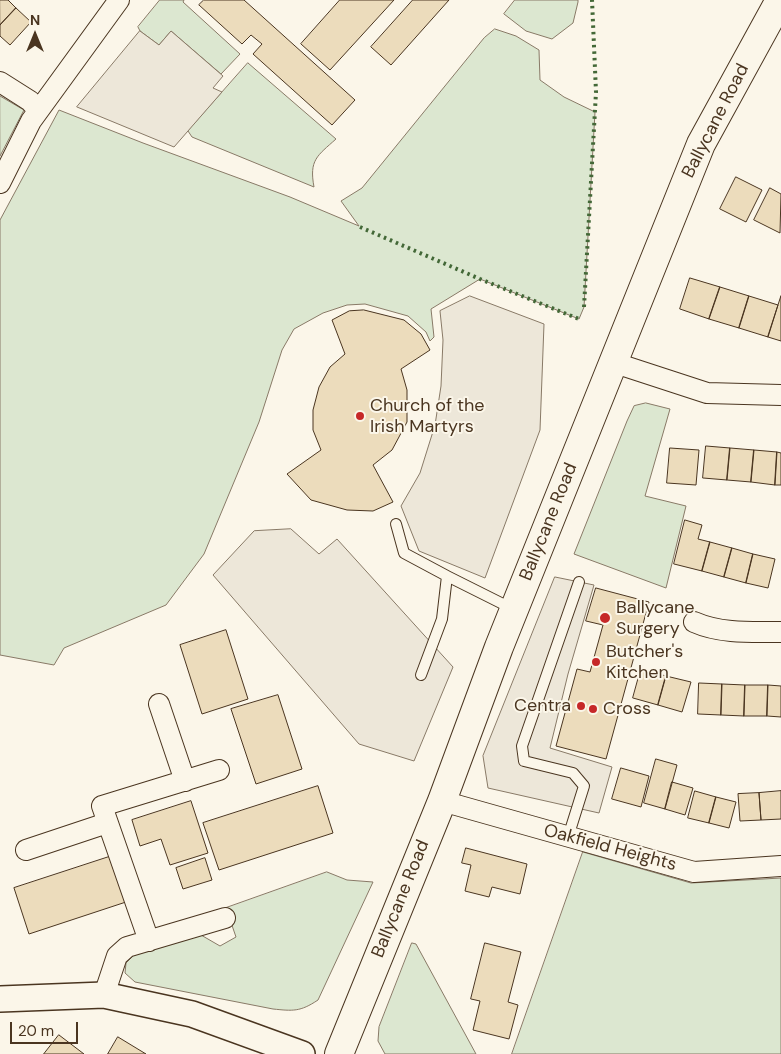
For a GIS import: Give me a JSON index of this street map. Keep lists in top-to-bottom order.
{
  "streets": {
    "main road": ["Ballycane Road"],
    "street": ["Oakfield Heights"]
  },
  "crossings": [
    ["Ballycane Road", "Oakfield Heights"]
  ],
  "places": [
    "Church of the Irish Martyrs",
    "Ballycane Surgery",
    "Butcher's Kitchen",
    "Centra",
    "Cross"
  ],
  "scale_bar": "20 m",
  "north": "top"
}
